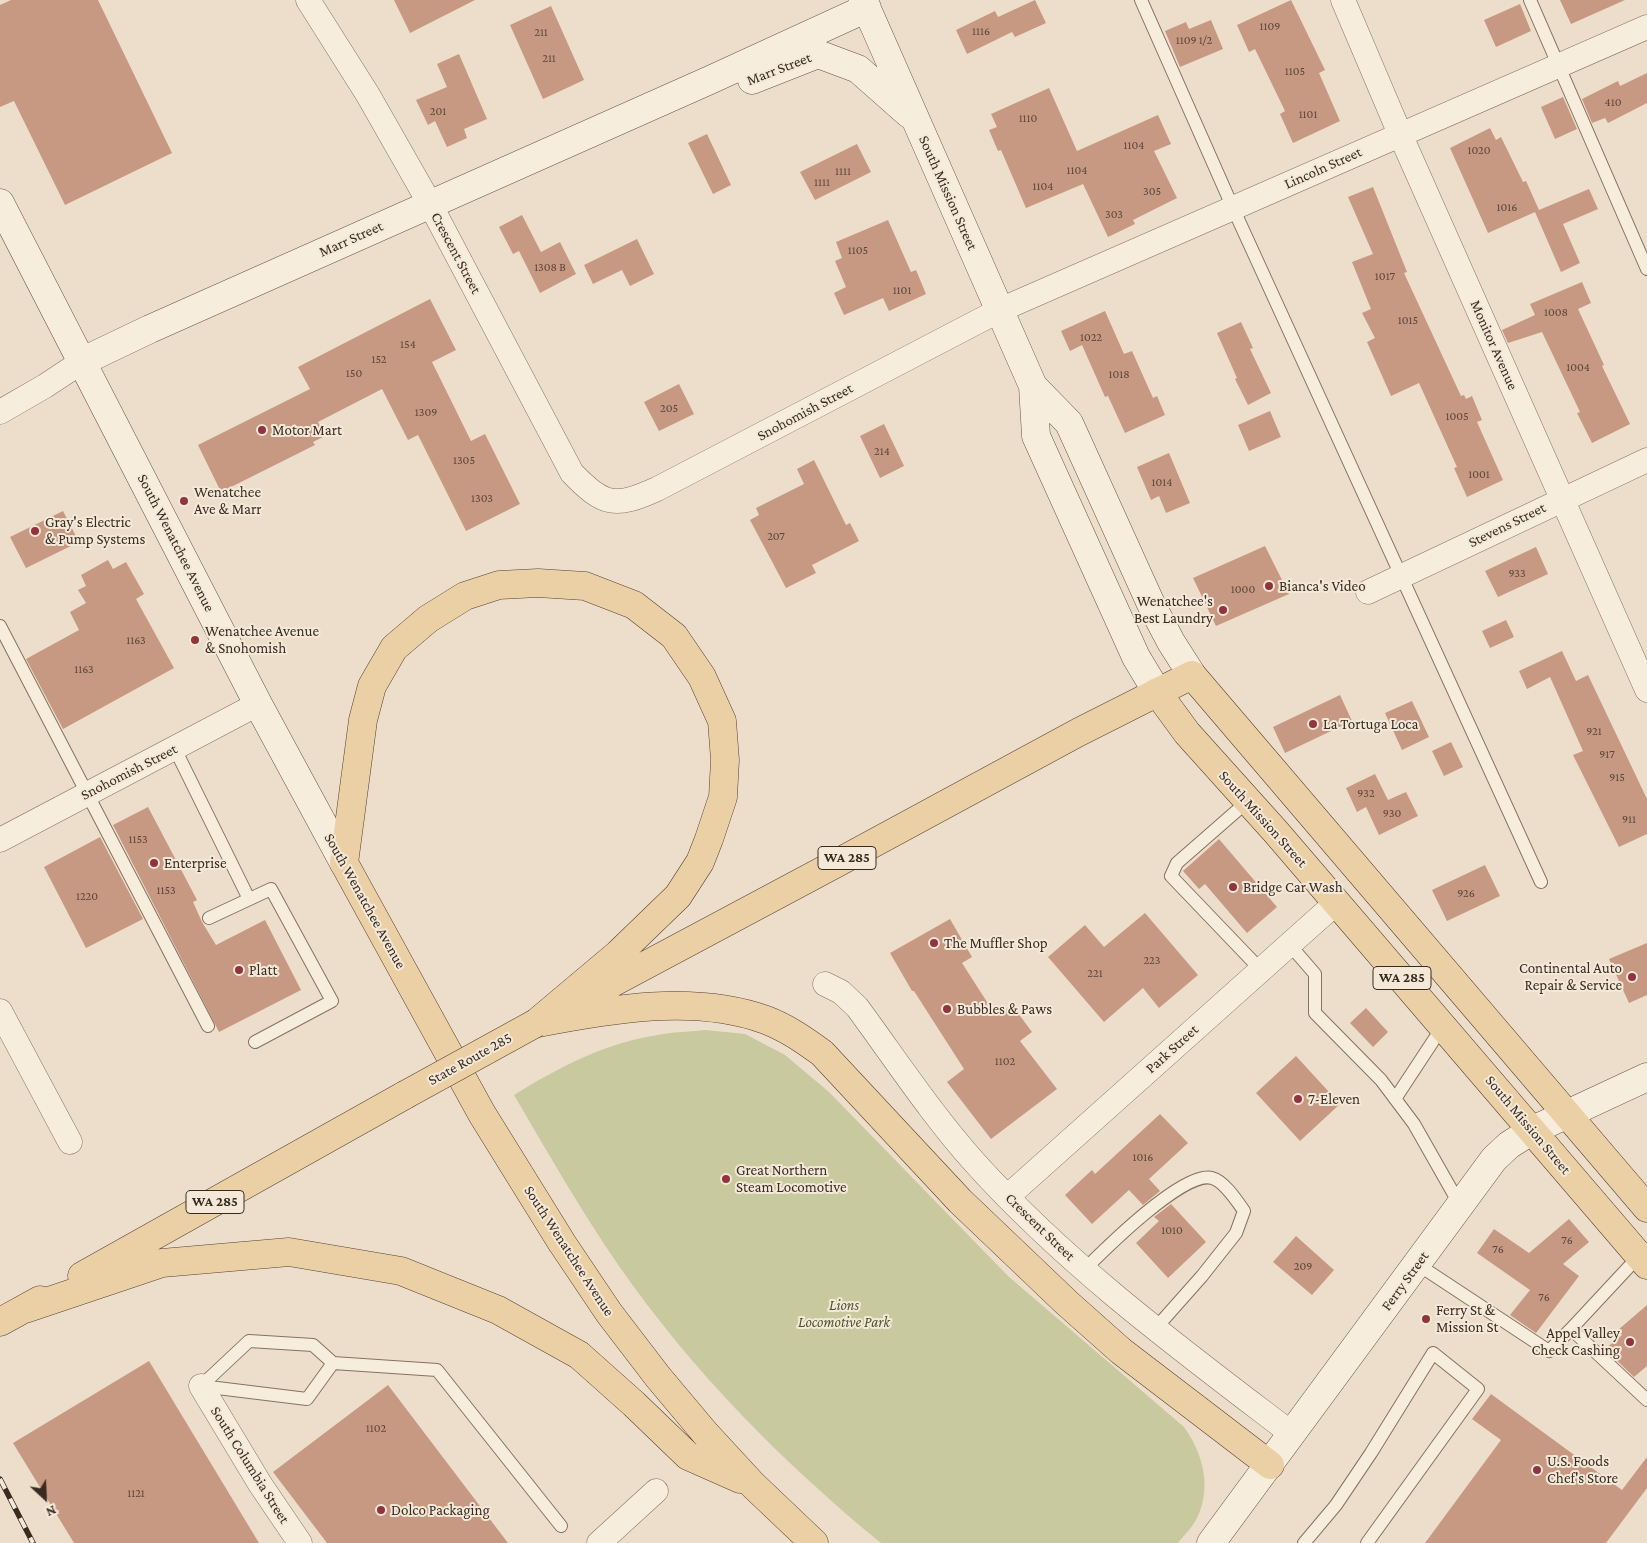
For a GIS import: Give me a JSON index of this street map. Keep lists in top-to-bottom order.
{
  "streets": {
    "main road": [
      "Marr Street",
      "South Mission Street",
      "South Wenatchee Avenue",
      "WA 285",
      "State Route 285",
      "Ferry Street"
    ],
    "street": [
      "Lincoln Street",
      "Crescent Street",
      "Monitor Avenue",
      "Snohomish Street",
      "Stevens Street",
      "Park Street",
      "South Columbia Street"
    ]
  },
  "crossings": [
    ["Marr Street", "South Mission Street"],
    ["Marr Street", "Crescent Street"],
    ["Marr Street", "South Wenatchee Avenue"],
    ["Lincoln Street", "South Mission Street"],
    ["Lincoln Street", "Monitor Avenue"],
    ["Lincoln Street", "Snohomish Street"],
    ["South Mission Street", "Snohomish Street"],
    ["South Mission Street", "WA 285"],
    ["South Mission Street", "Park Street"],
    ["South Mission Street", "Ferry Street"],
    ["Crescent Street", "Snohomish Street"],
    ["Crescent Street", "Park Street"],
    ["Crescent Street", "Ferry Street"],
    ["Monitor Avenue", "Stevens Street"],
    ["Snohomish Street", "South Wenatchee Avenue"],
    ["WA 285", "State Route 285"]
  ],
  "parks": ["Lions Locomotive Park"],
  "places": [
    "Motor Mart",
    "Wenatchee Ave & Marr",
    "Gray's Electric & Pump Systems",
    "Bianca's Video",
    "Wenatchee's Best Laundry",
    "Wenatchee Avenue & Snohomish",
    "La Tortuga Loca",
    "Enterprise",
    "Bridge Car Wash",
    "The Muffler Shop",
    "Platt",
    "Continental Auto Repair & Service",
    "Bubbles & Paws",
    "7-Eleven",
    "Great Northern Steam Locomotive",
    "Ferry St & Mission St",
    "Appel Valley Check Cashing",
    "U.S. Foods Chef's Store",
    "Dolco Packaging"
  ],
  "house_numbers": [
    "1109",
    "1116",
    "211",
    "1109 1/2",
    "211",
    "1105",
    "410",
    "201",
    "1101",
    "1110",
    "1104",
    "1020",
    "1104",
    "1111",
    "1111",
    "1104",
    "305",
    "1016",
    "303",
    "1105",
    "1308 B",
    "1017",
    "1101",
    "1008",
    "1015",
    "1022",
    "154",
    "152",
    "1004",
    "150",
    "1018",
    "205",
    "1309",
    "1005",
    "214",
    "1305",
    "1001",
    "1014",
    "1303",
    "207",
    "933",
    "1000",
    "1163",
    "1163",
    "921",
    "917",
    "915",
    "932",
    "930",
    "911",
    "1153",
    "1153",
    "926",
    "1220",
    "223",
    "221",
    "1102",
    "1016",
    "1010",
    "76",
    "76",
    "209",
    "76",
    "1102",
    "1121"
  ],
  "north": "bottom right"
}
